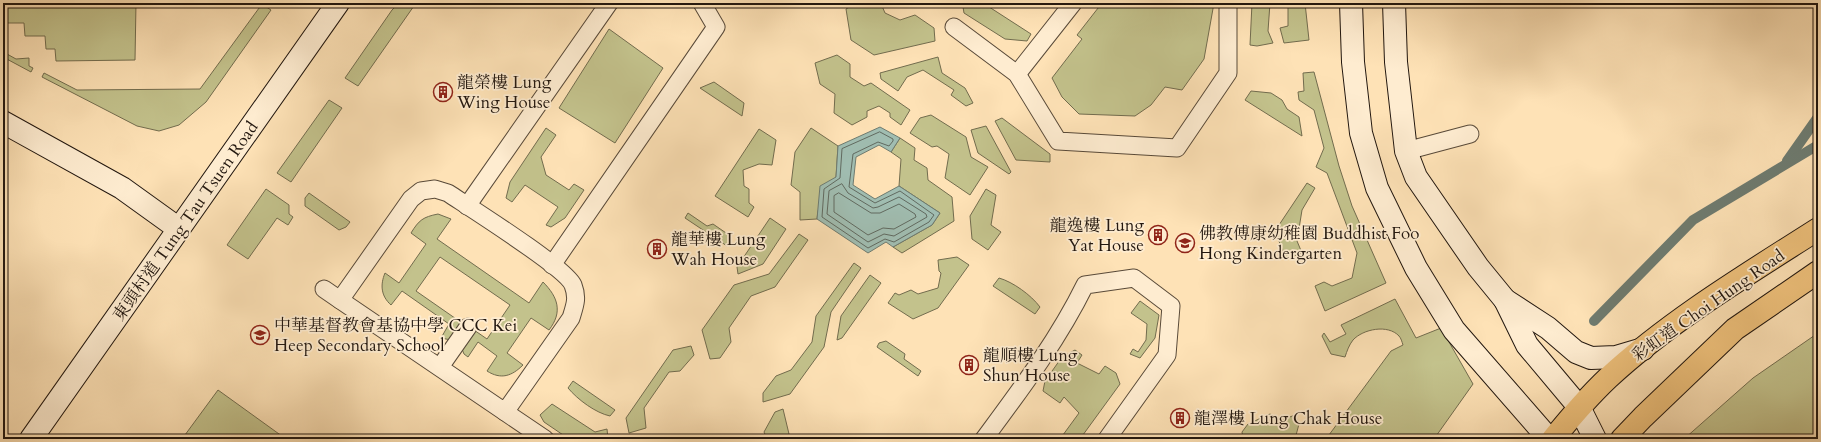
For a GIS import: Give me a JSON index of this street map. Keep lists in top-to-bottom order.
{
  "streets": {
    "main road": ["東頭村道 Tung Tau Tsuen Road", "彩虹道 Choi Hung Road"]
  },
  "places": {
    "building": [
      "龍榮樓 Lung Wing House",
      "龍逸樓 Lung Yat House",
      "龍華樓 Lung Wah House",
      "龍順樓 Lung Shun House",
      "龍澤樓 Lung Chak House"
    ],
    "school or university": ["佛教傅康幼稚園 Buddhist Foo Hong Kindergarten", "中華基督教會基協中學 CCC Kei Heep Secondary School"]
  }
}
